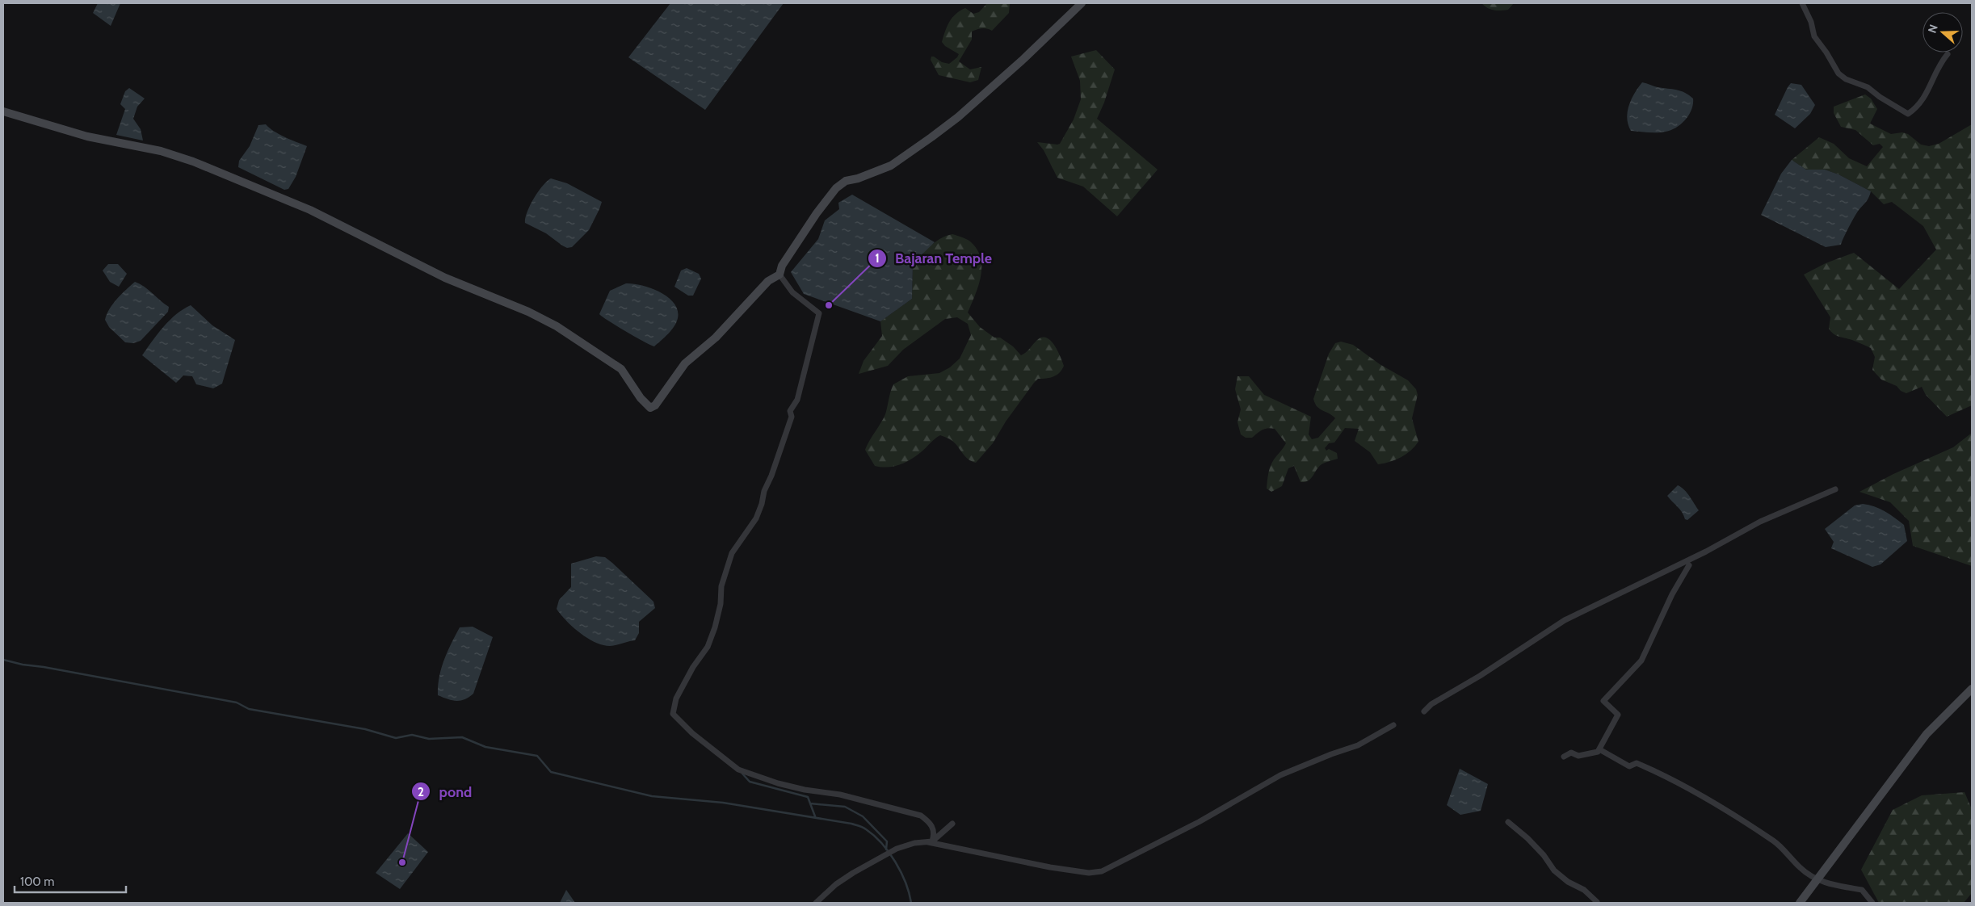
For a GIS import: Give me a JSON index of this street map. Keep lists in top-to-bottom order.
{
  "places": ["Bajaran Temple", "pond"],
  "scale_bar": "100 m",
  "north": "left"
}
